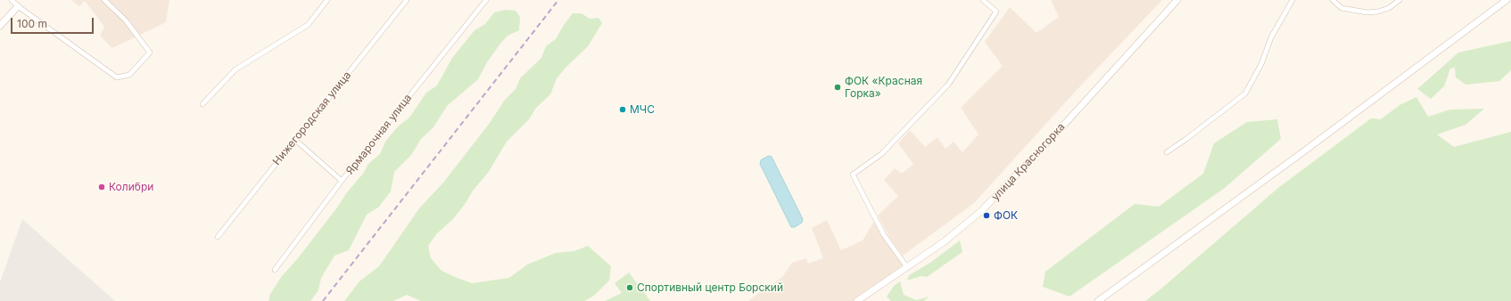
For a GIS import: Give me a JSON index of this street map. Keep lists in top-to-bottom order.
{
  "streets": {
    "main road": ["улица Красногорка"],
    "street": ["Нижегородская улица", "Ярмарочная улица"]
  },
  "places": [
    "ФОК «Красная Горка»",
    "МЧС",
    "Колибри",
    "ФОК",
    "Спортивный центр Борский"
  ],
  "scale_bar": "100 m"
}
